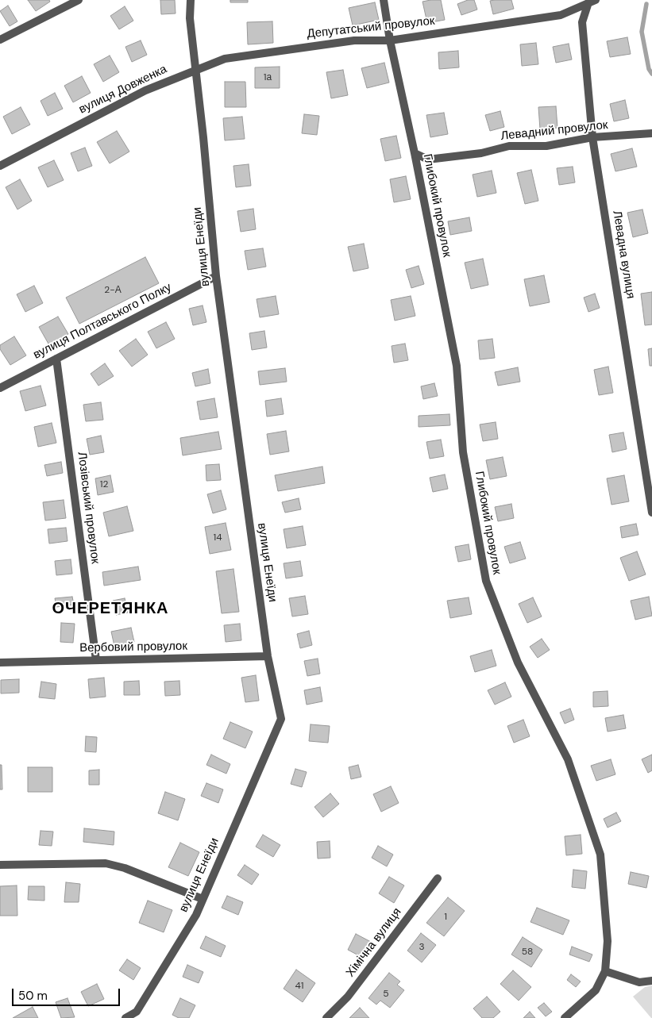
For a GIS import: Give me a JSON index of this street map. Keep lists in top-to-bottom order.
{
  "streets": {
    "street": [
      "Депутатський провулок",
      "вулиця Довженка",
      "Левадний провулок",
      "Глибокий провулок",
      "вулиця Енеїди",
      "Левадна вулиця",
      "вулиця Полтавського Полку",
      "Лозівський провулок",
      "Вербовий провулок",
      "Хімічна вулиця"
    ]
  },
  "crossings": [
    ["Депутатський провулок", "вулиця Довженка"],
    ["Депутатський провулок", "Глибокий провулок"],
    ["Депутатський провулок", "вулиця Енеїди"],
    ["Депутатський провулок", "Левадна вулиця"],
    ["вулиця Довженка", "вулиця Енеїди"],
    ["Левадний провулок", "Глибокий провулок"],
    ["Левадний провулок", "Левадна вулиця"],
    ["вулиця Енеїди", "вулиця Полтавського Полку"],
    ["вулиця Енеїди", "Вербовий провулок"],
    ["вулиця Полтавського Полку", "Лозівський провулок"],
    ["Лозівський провулок", "Вербовий провулок"]
  ],
  "districts": ["ОЧЕРЕТЯНКА"],
  "house_numbers": [
    "1а",
    "2-А",
    "12",
    "14",
    "1",
    "3",
    "58",
    "41",
    "5"
  ],
  "scale_bar": "50 m"
}
